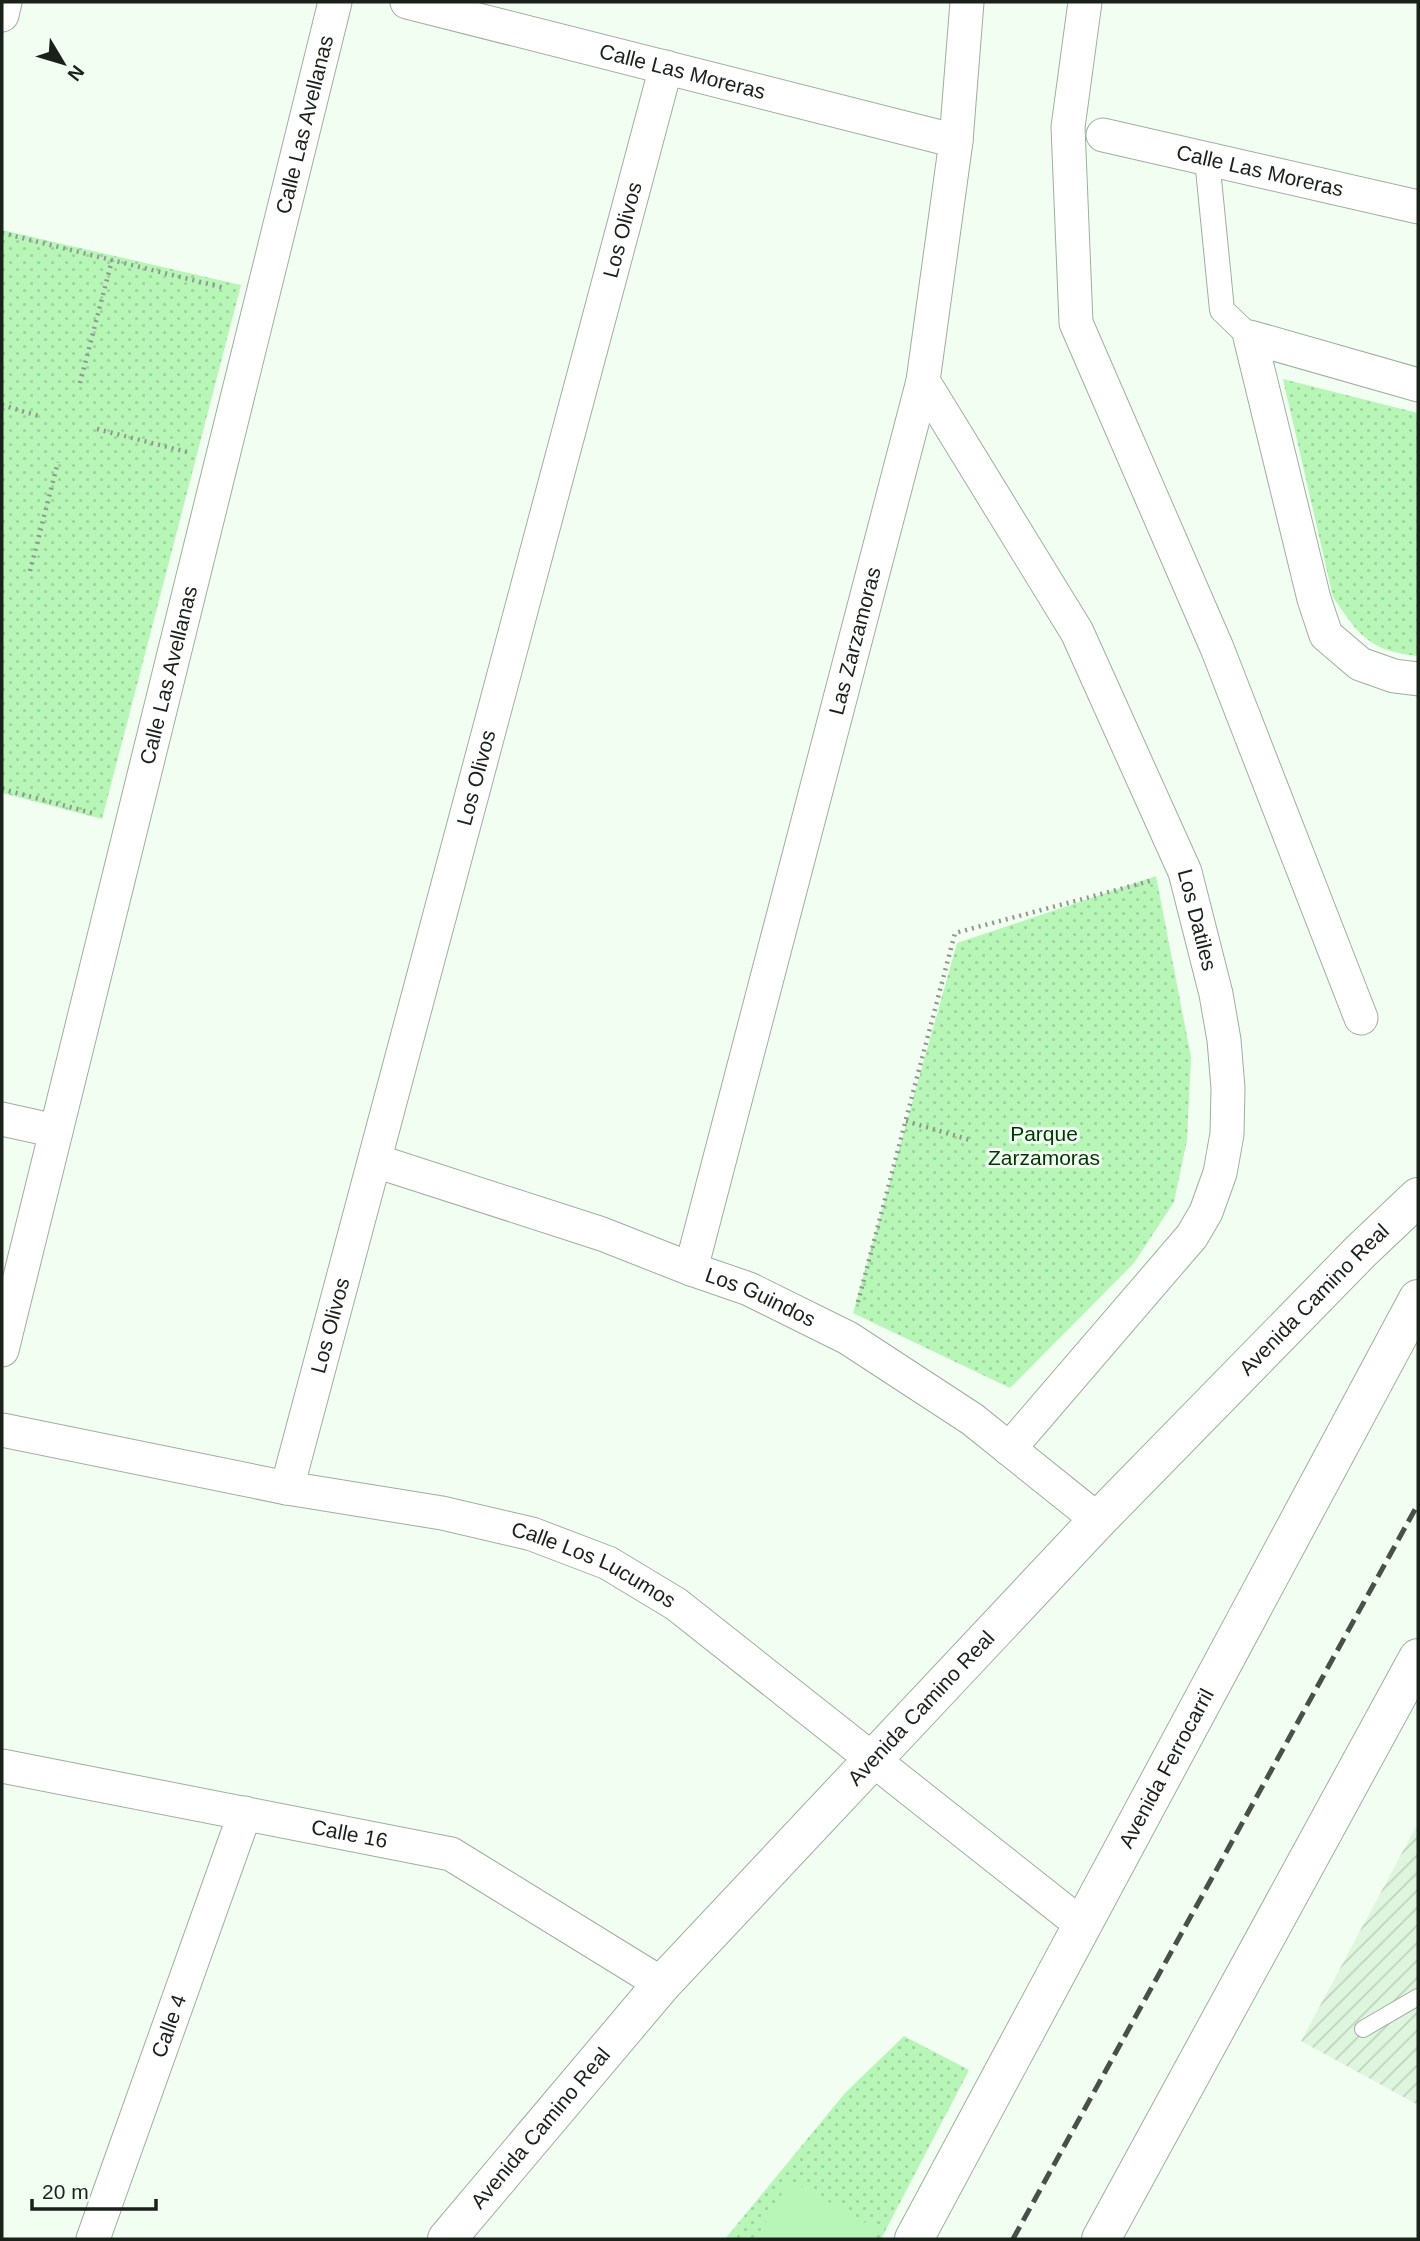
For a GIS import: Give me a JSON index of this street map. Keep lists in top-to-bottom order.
{
  "streets": {
    "street": [
      "Calle Las Moreras",
      "Calle Las Avellanas",
      "Los Olivos",
      "Las Zarzamoras",
      "Los Datiles",
      "Los Guindos",
      "Avenida Camino Real",
      "Calle Los Lucumos",
      "Avenida Ferrocarril",
      "Calle 16",
      "Calle 4"
    ]
  },
  "crossings": [
    ["Calle Las Moreras", "Los Olivos"],
    ["Calle Las Moreras", "Las Zarzamoras"],
    ["Los Olivos", "Los Guindos"],
    ["Los Olivos", "Calle Los Lucumos"],
    ["Las Zarzamoras", "Los Datiles"],
    ["Las Zarzamoras", "Los Guindos"],
    ["Los Datiles", "Los Guindos"],
    ["Los Guindos", "Avenida Camino Real"],
    ["Avenida Camino Real", "Calle Los Lucumos"],
    ["Avenida Camino Real", "Calle 16"],
    ["Calle Los Lucumos", "Avenida Ferrocarril"],
    ["Calle 16", "Calle 4"]
  ],
  "parks": ["Parque Zarzamoras"],
  "scale_bar": "20 m",
  "north": "bottom right"
}
